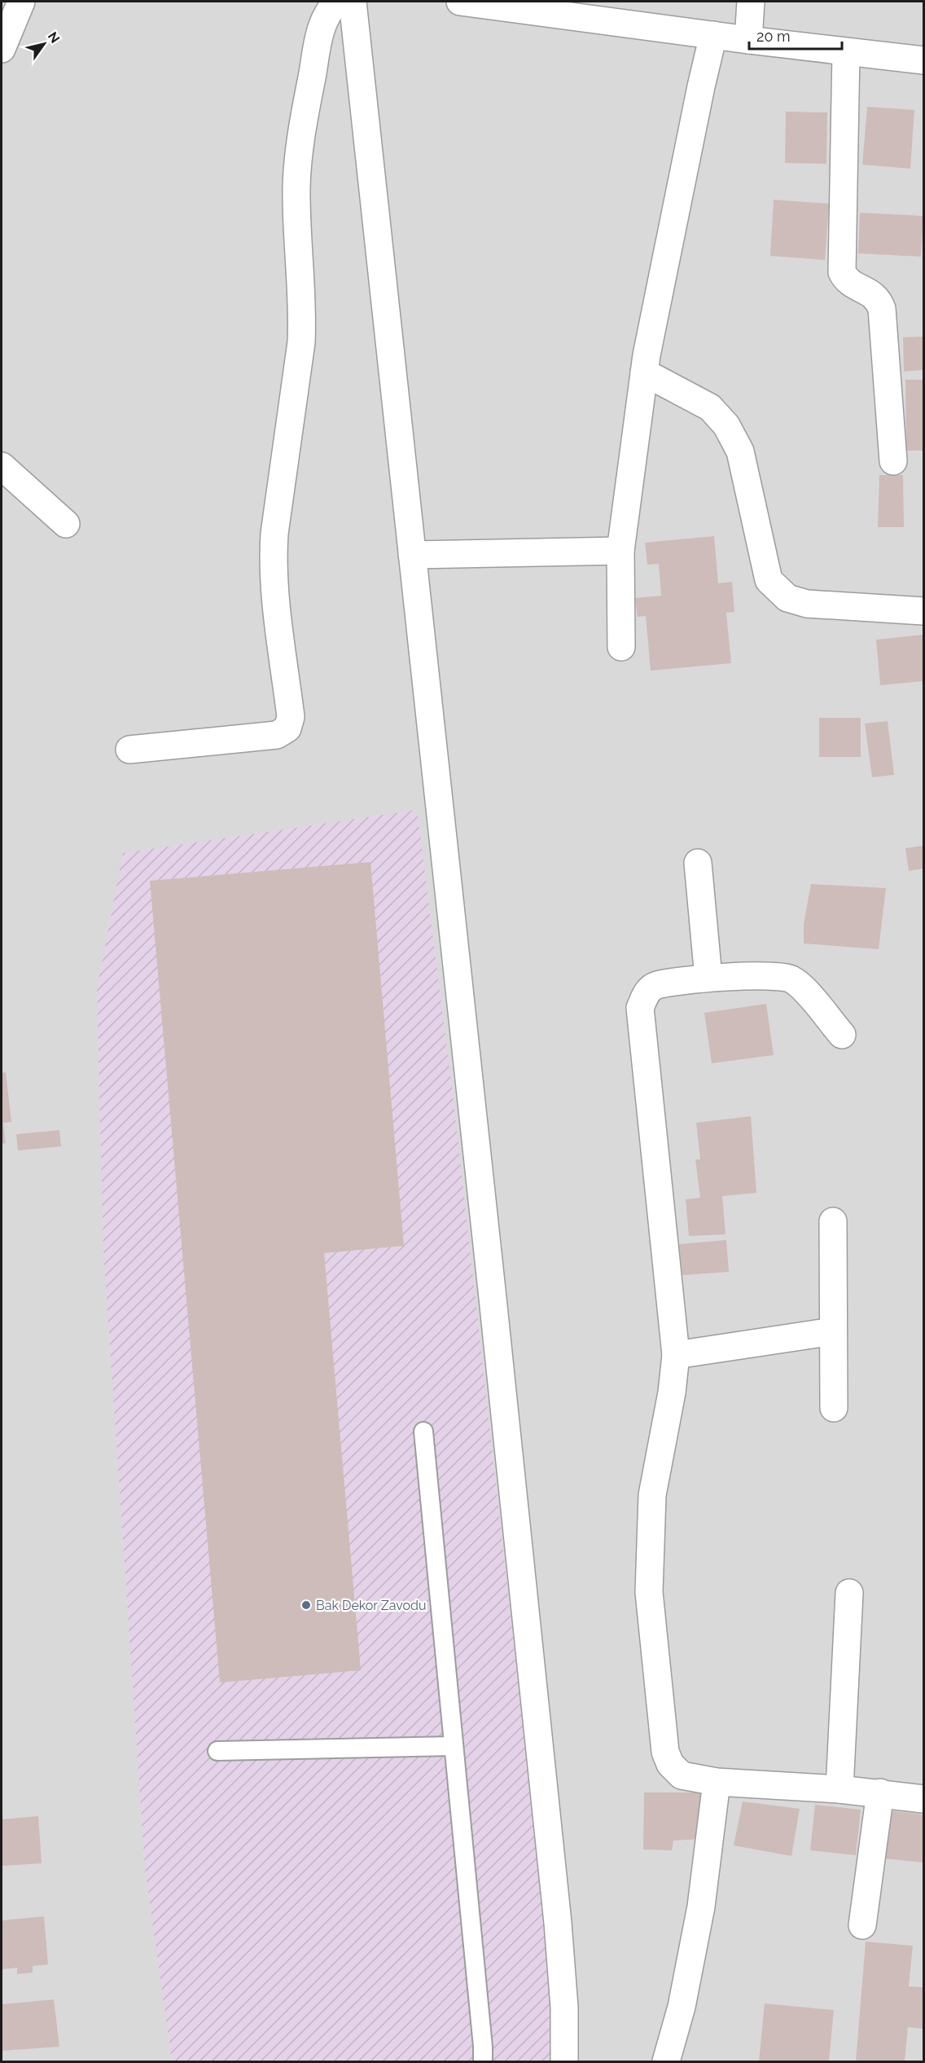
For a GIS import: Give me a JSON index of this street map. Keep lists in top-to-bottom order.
{
  "places": ["Bak Dekor Zavodu"],
  "scale_bar": "20 m",
  "north": "top right"
}
